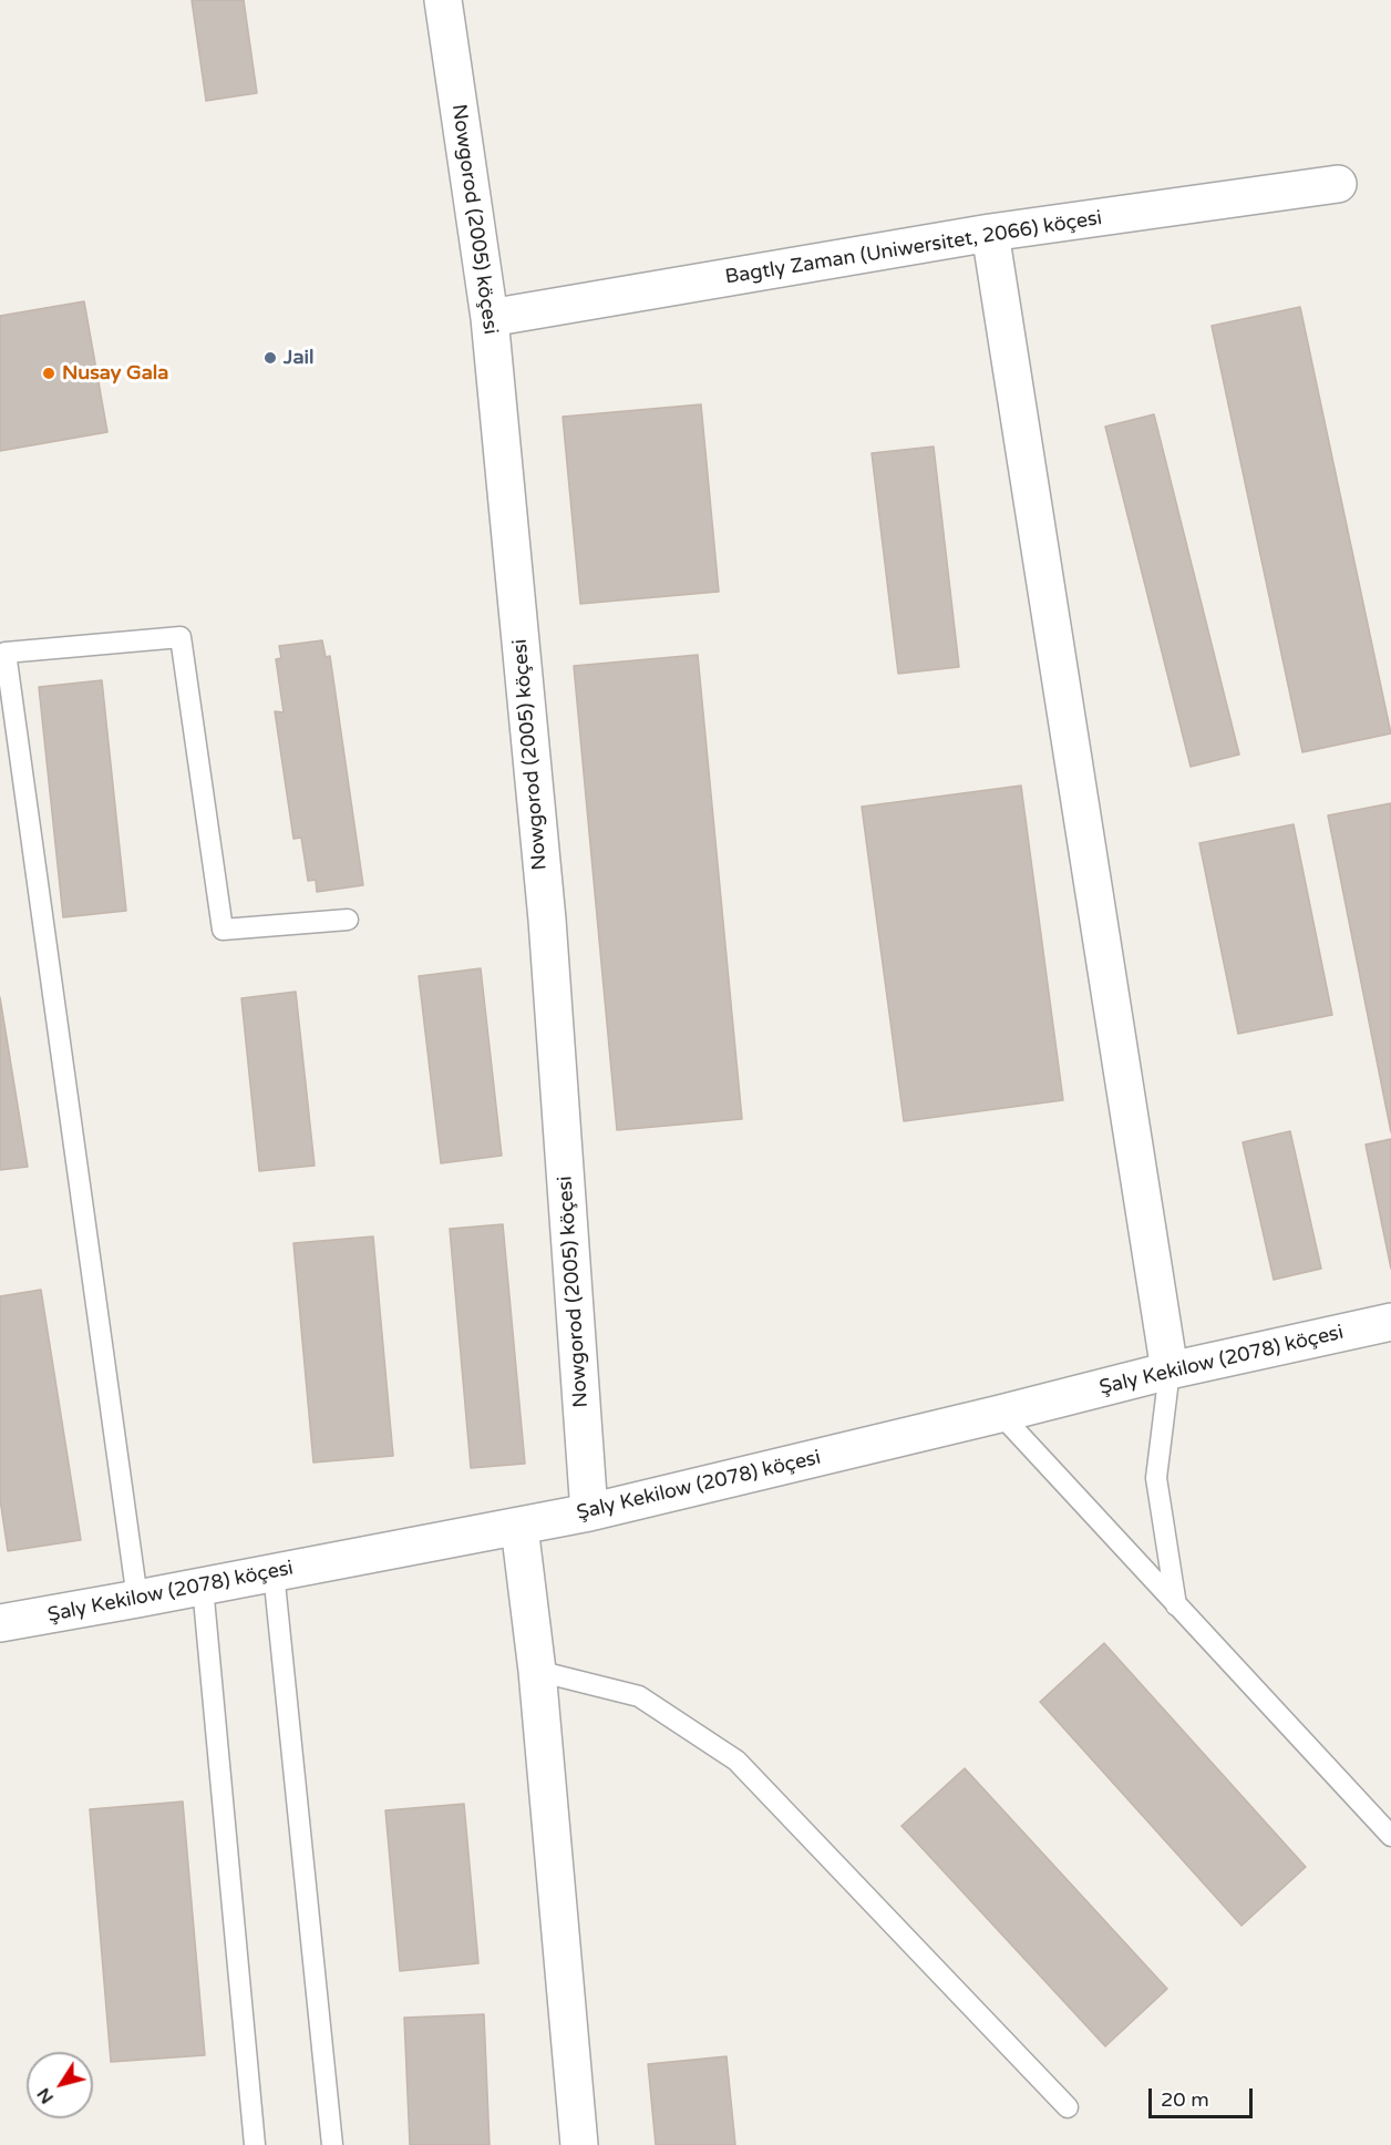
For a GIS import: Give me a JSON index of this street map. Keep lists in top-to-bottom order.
{
  "streets": {
    "street": ["Nowgorod (2005) köçesi", "Bagtly Zaman (Uniwersitet, 2066) köçesi", "Şaly Kekilow (2078) köçesi"]
  },
  "crossings": [
    ["Nowgorod (2005) köçesi", "Bagtly Zaman (Uniwersitet, 2066) köçesi"],
    ["Nowgorod (2005) köçesi", "Şaly Kekilow (2078) köçesi"]
  ],
  "places": ["Jail", "Nusay Gala"],
  "scale_bar": "20 m",
  "north": "bottom left"
}
